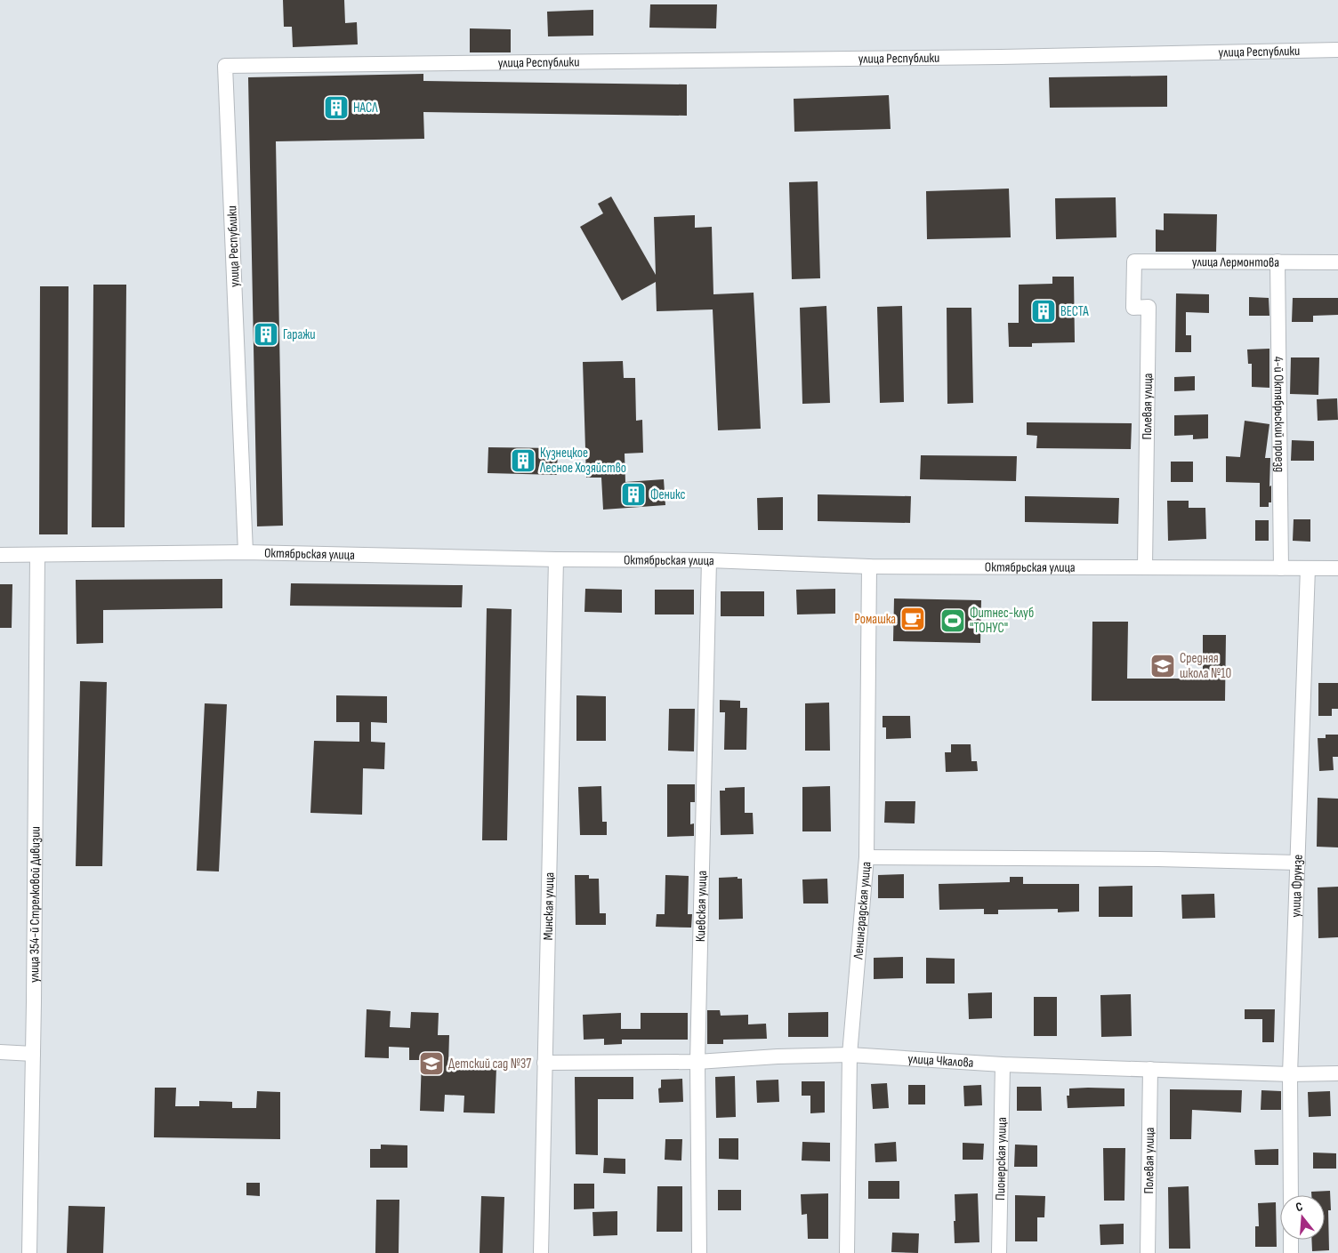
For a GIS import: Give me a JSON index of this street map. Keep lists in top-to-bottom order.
{
  "streets": {
    "street": [
      "улица Республики",
      "улица Лермонтова",
      "Полевая улица",
      "4-й Октябрьский проезд",
      "Октябрьская улица",
      "улица Фрунзе",
      "улица 354-й Стрелковой Дивизии",
      "Минская улица",
      "Киевская улица",
      "Ленинградская улица",
      "улица Чкалова",
      "Пионерская улица"
    ]
  },
  "crossings": [
    ["улица Республики", "Октябрьская улица"],
    ["улица Лермонтова", "Полевая улица"],
    ["улица Лермонтова", "4-й Октябрьский проезд"],
    ["Полевая улица", "Октябрьская улица"],
    ["Полевая улица", "улица Чкалова"],
    ["4-й Октябрьский проезд", "Октябрьская улица"],
    ["Октябрьская улица", "улица Фрунзе"],
    ["Октябрьская улица", "улица 354-й Стрелковой Дивизии"],
    ["Октябрьская улица", "Минская улица"],
    ["Октябрьская улица", "Киевская улица"],
    ["Октябрьская улица", "Ленинградская улица"],
    ["улица Фрунзе", "улица Чкалова"],
    ["Минская улица", "улица Чкалова"],
    ["Киевская улица", "улица Чкалова"],
    ["Ленинградская улица", "улица Чкалова"],
    ["улица Чкалова", "Пионерская улица"]
  ],
  "places": {
    "building": [
      "НАСЛ",
      "ВЕСТА",
      "Гаражи",
      "Кузнецкое Лесное Хозяйство",
      "Феникс"
    ],
    "cafe": ["Ромашка"],
    "sports": ["Фитнес-клуб \"ТОНУС\""],
    "school or university": ["Средняя школа №10", "Детский сад №37"]
  },
  "north": "top"
}
